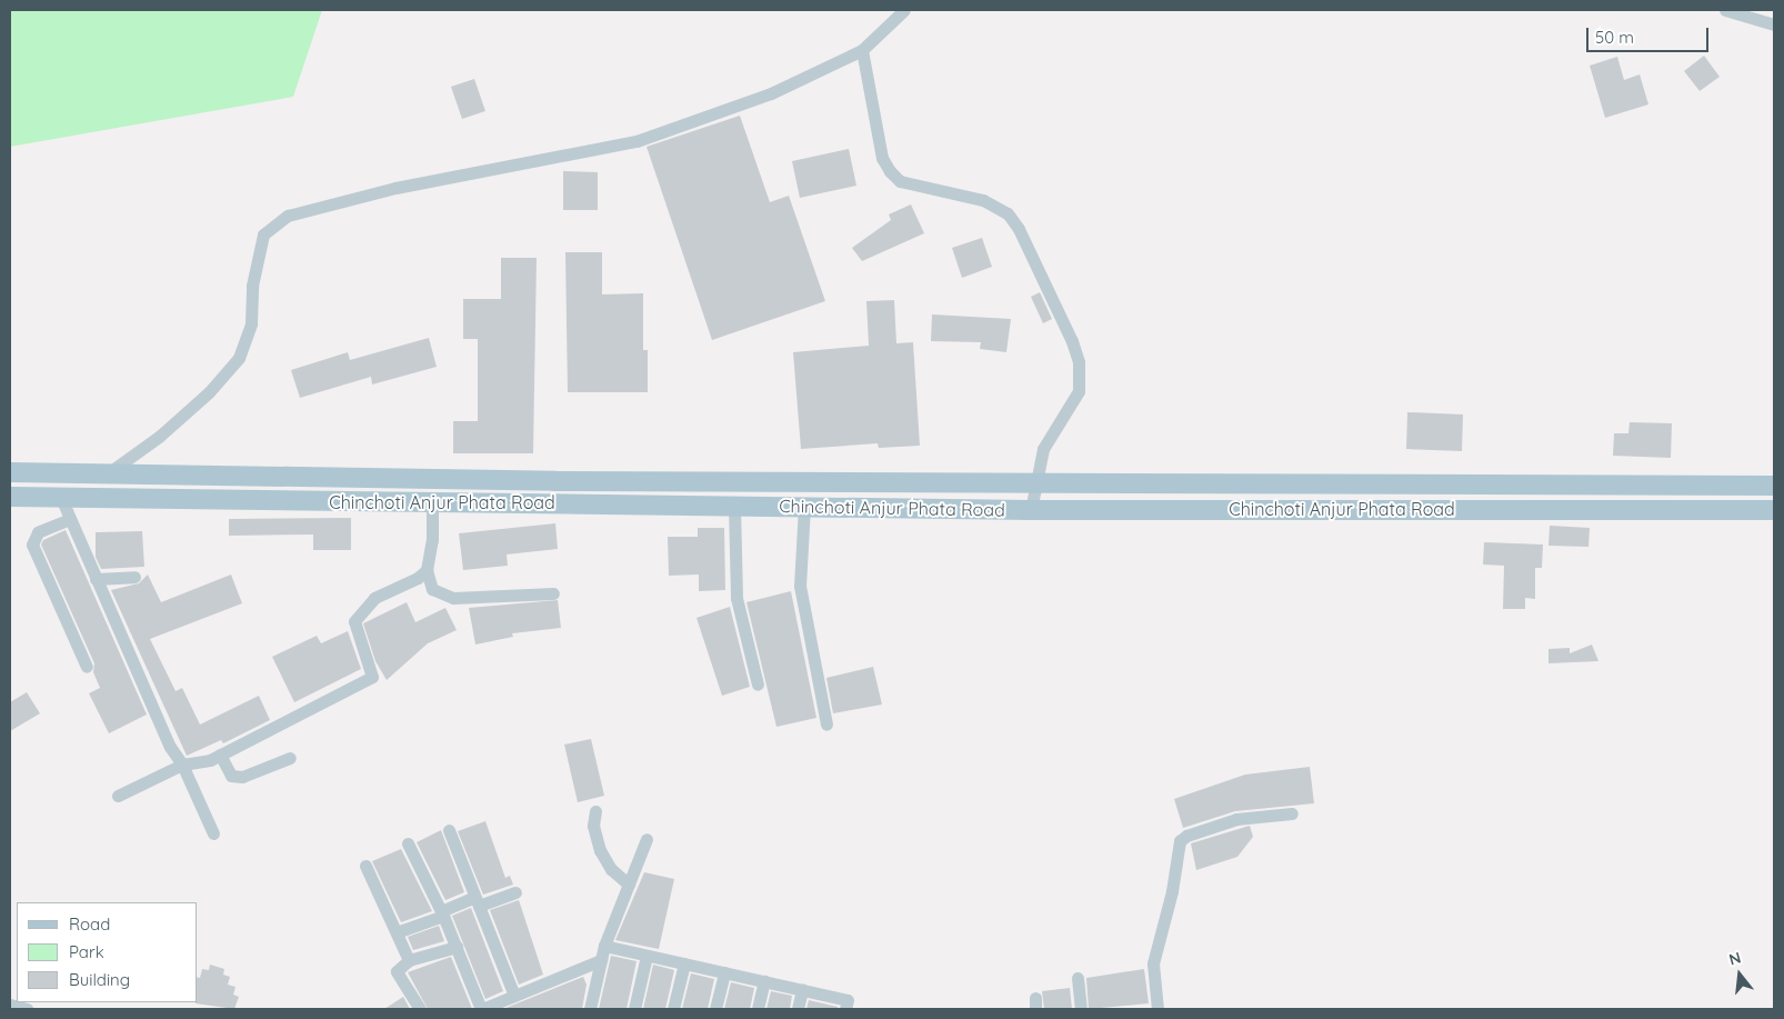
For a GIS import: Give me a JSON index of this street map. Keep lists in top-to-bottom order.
{
  "streets": {
    "main road": ["Chinchoti Anjur Phata Road"]
  },
  "legend": ["Road", "Park", "Building"],
  "scale_bar": "50 m",
  "north": "top"
}
